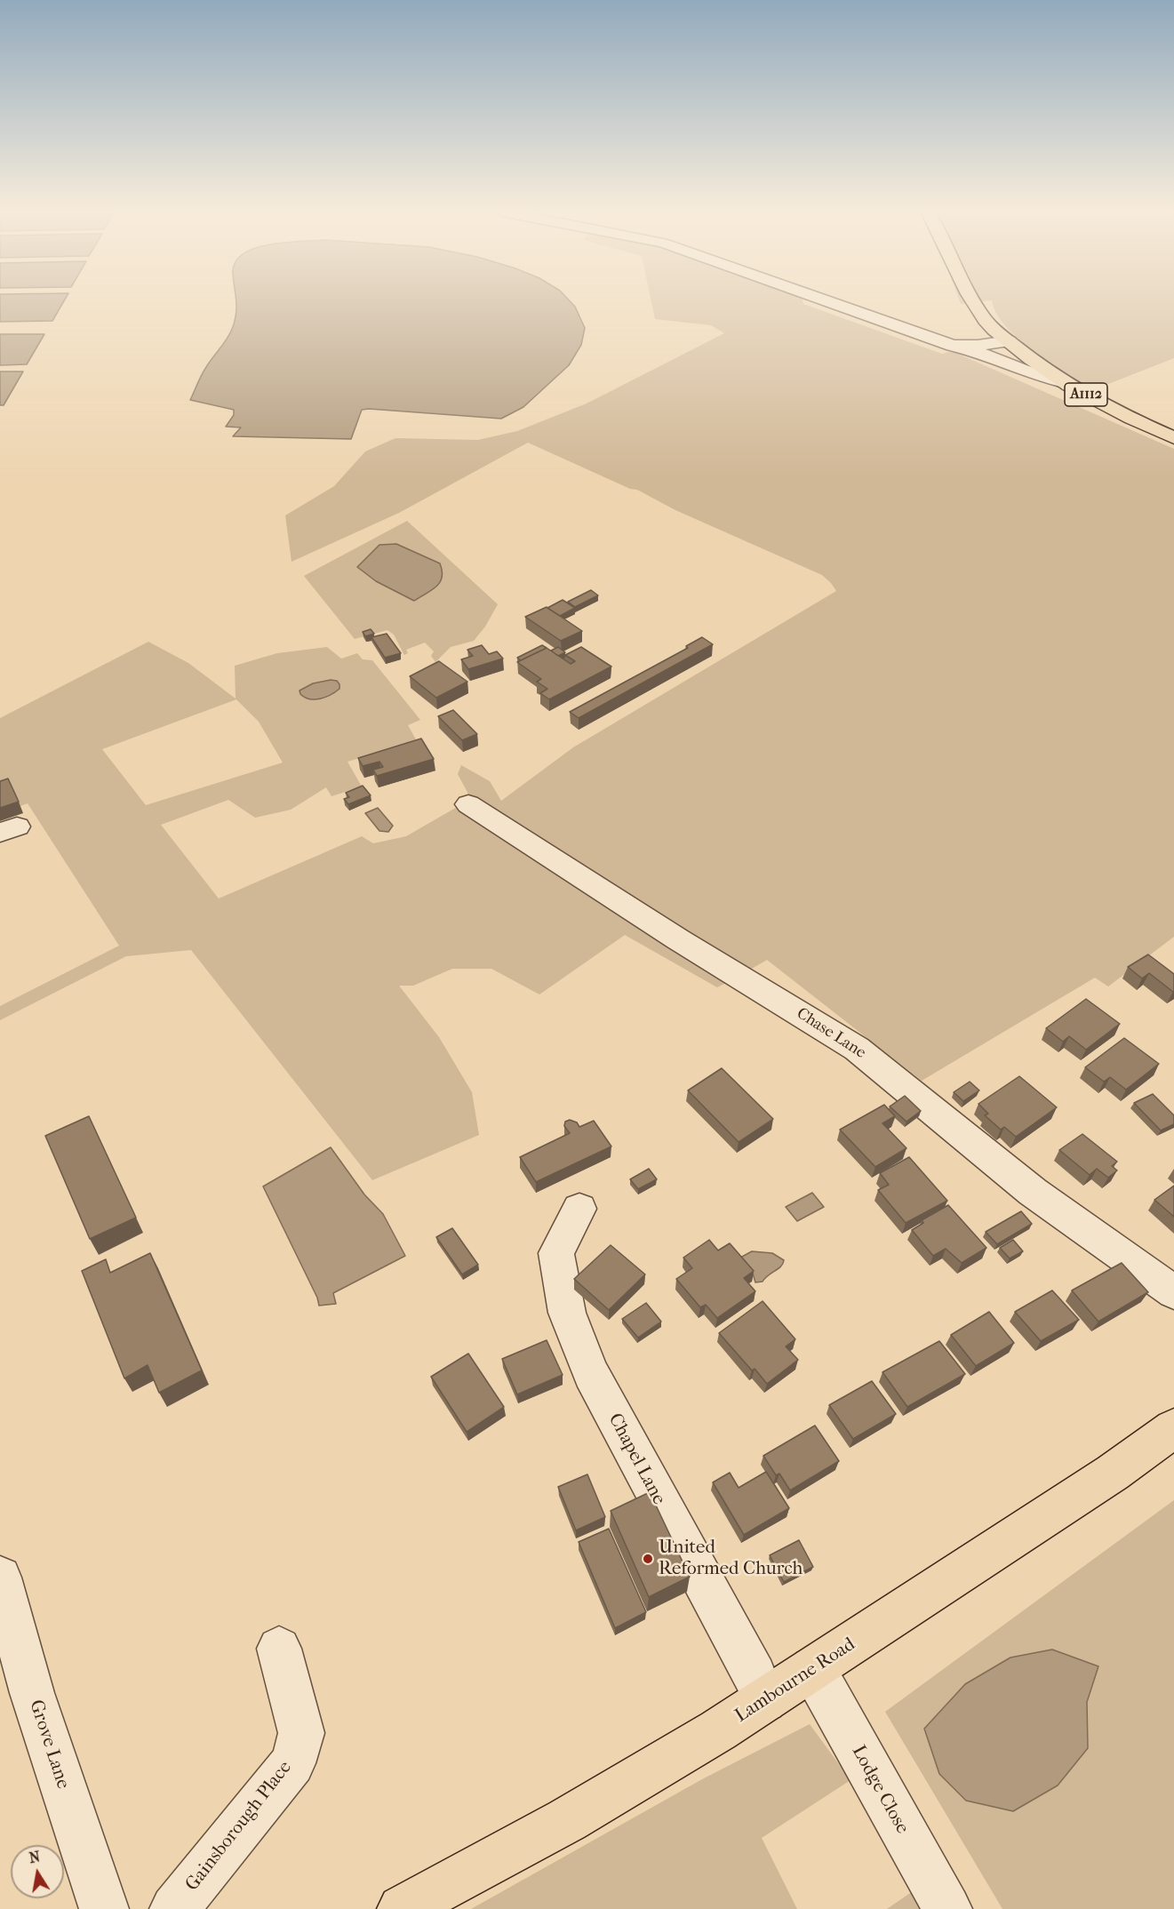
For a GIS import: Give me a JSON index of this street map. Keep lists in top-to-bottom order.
{
  "streets": {
    "main road": ["A1112", "Lambourne Road"],
    "street": [
      "Chase Lane",
      "Chapel Lane",
      "Grove Lane",
      "Lodge Close",
      "Gainsborough Place"
    ]
  },
  "crossings": [
    ["Chapel Lane", "Lambourne Road"],
    ["Lambourne Road", "Lodge Close"]
  ],
  "places": ["United Reformed Church"],
  "north": "top"
}
